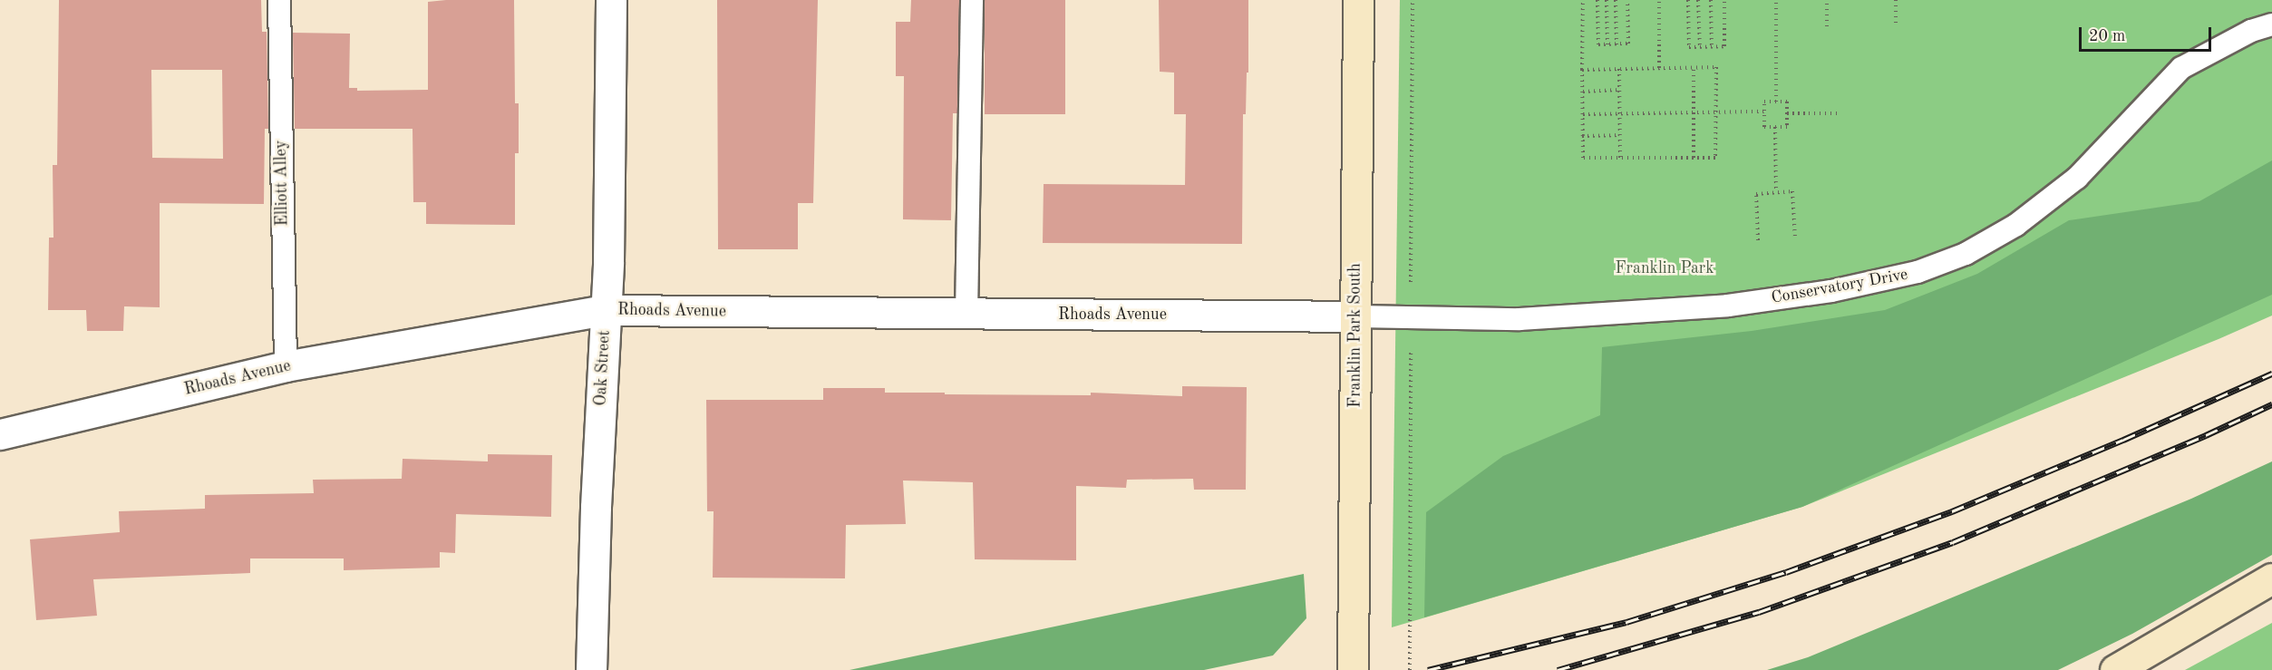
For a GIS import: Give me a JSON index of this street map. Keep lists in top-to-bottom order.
{
  "streets": {
    "street": ["Rhoads Avenue", "Franklin Park South", "Oak Street"],
    "lane": ["Elliott Alley", "Conservatory Drive"]
  },
  "crossings": [
    ["Elliott Alley", "Rhoads Avenue"],
    ["Conservatory Drive", "Rhoads Avenue"],
    ["Conservatory Drive", "Franklin Park South"],
    ["Rhoads Avenue", "Franklin Park South"],
    ["Rhoads Avenue", "Oak Street"]
  ],
  "parks": ["Franklin Park"],
  "scale_bar": "20 m"
}
